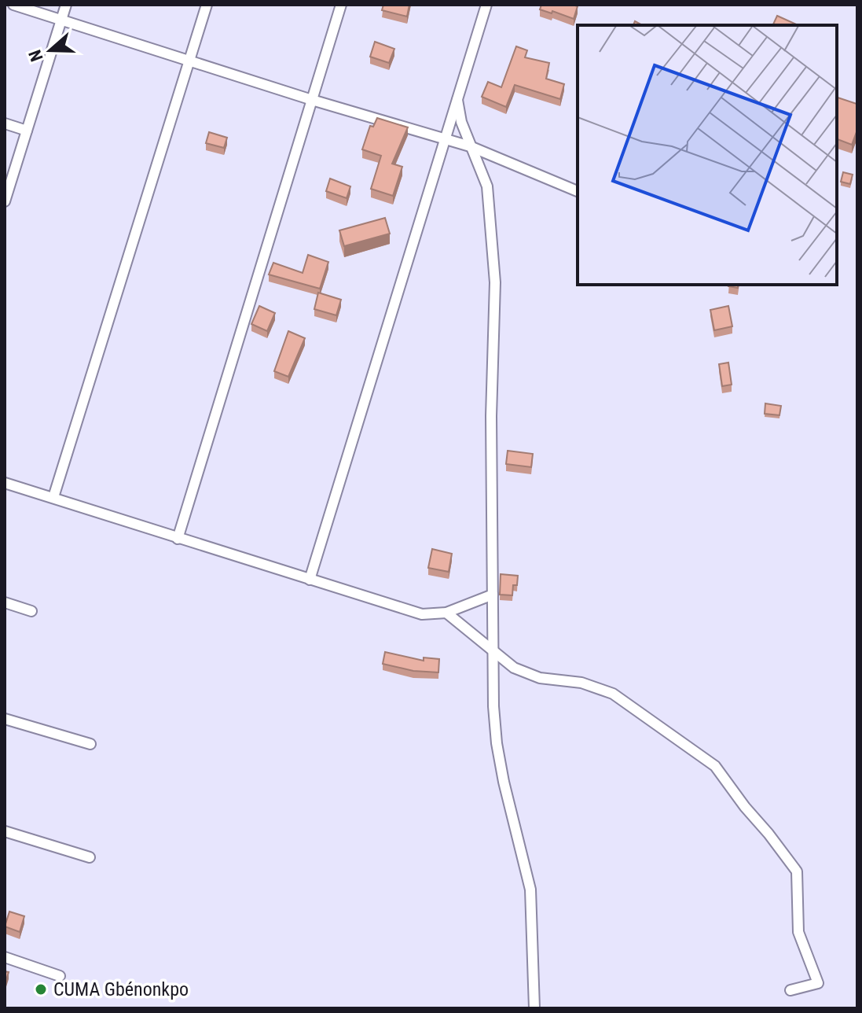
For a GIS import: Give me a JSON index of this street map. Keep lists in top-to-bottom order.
{
  "places": ["CUMA Gbénonkpo"],
  "north": "left"
}
